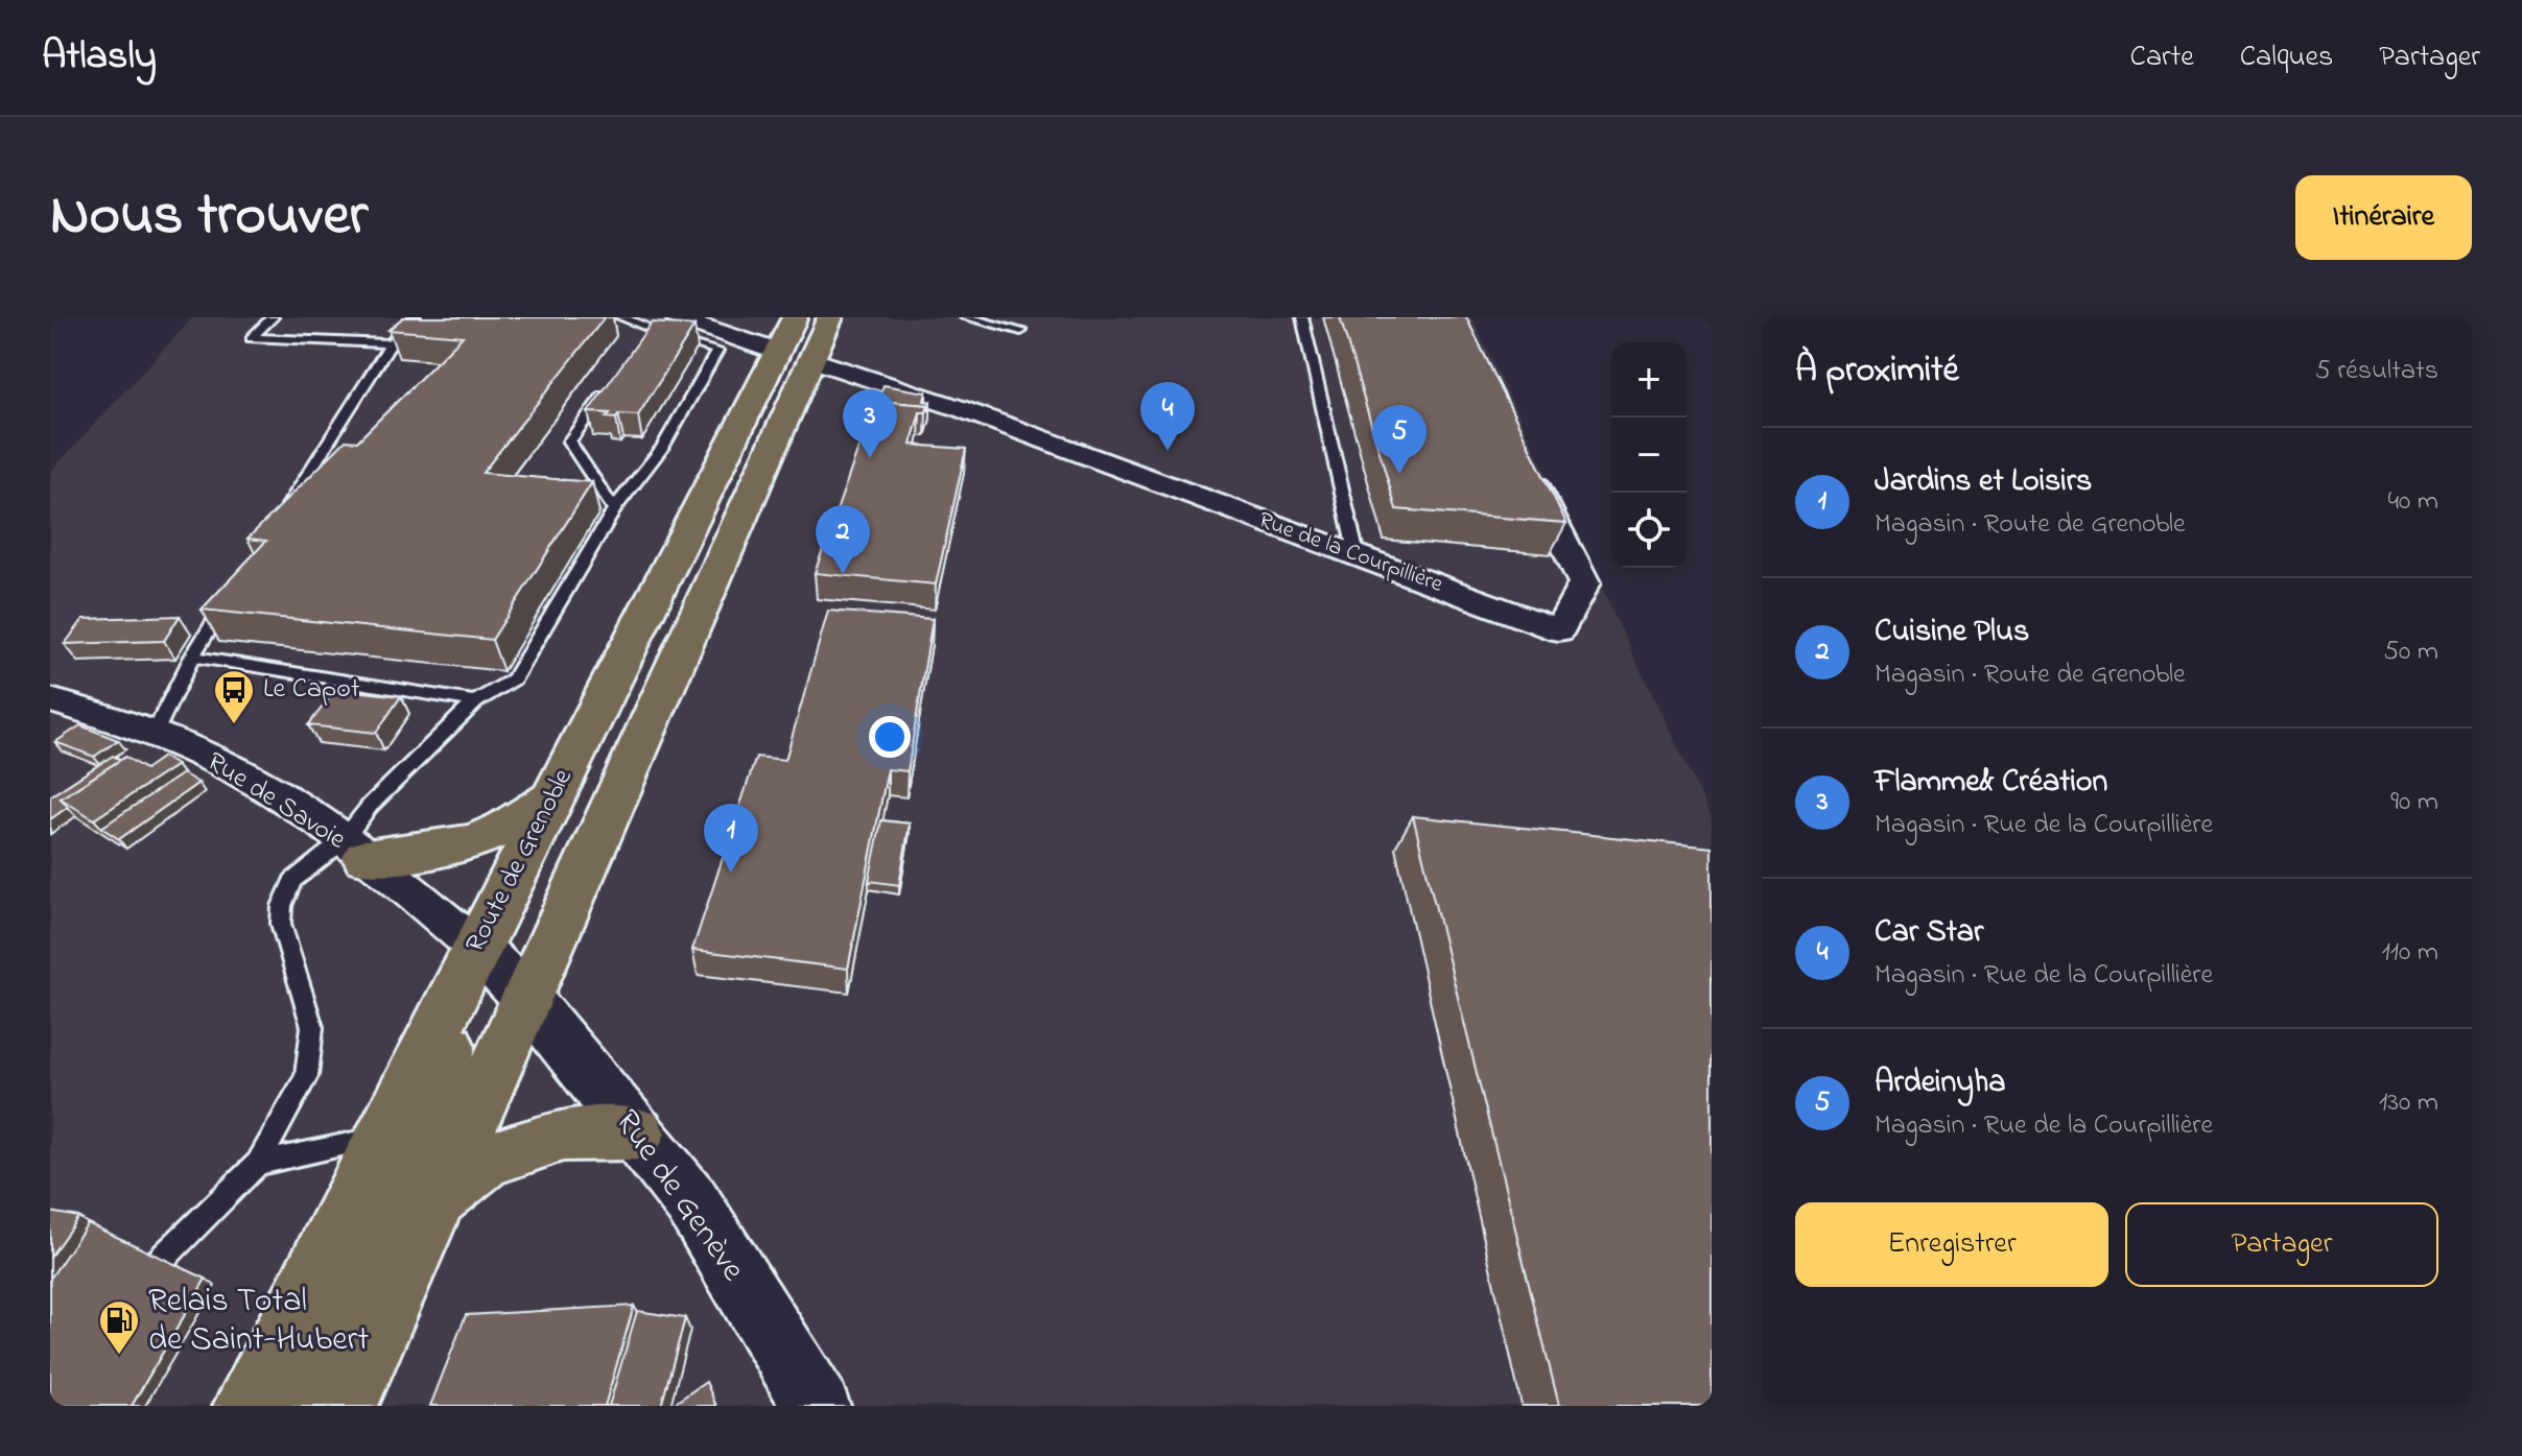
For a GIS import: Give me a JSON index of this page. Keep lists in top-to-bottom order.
{
  "streets": {
    "main road": ["Route de Grenoble"],
    "street": ["Rue de la Courpillière", "Rue de Savoie", "Rue de Genève"]
  },
  "crossings": [
    ["Rue de la Courpillière", "Route de Grenoble"],
    ["Rue de Savoie", "Route de Grenoble"],
    ["Rue de Savoie", "Rue de Genève"],
    ["Route de Grenoble", "Rue de Genève"]
  ],
  "places": {
    "bus stop": ["Le Capot"],
    "fuel station": ["Relais Total de Saint-Hubert"]
  },
  "page": {
    "header": "Atlasly",
    "nav": ["Carte", "Calques", "Partager"],
    "title": "Nous trouver",
    "buttons": [
      "Itinéraire",
      ["Enregistrer", "Partager"]
    ],
    "heading": ["À proximité", "5 résultats"],
    "map_buttons": ["+", "−"],
    "pins": [
      "4",
      "3",
      "5",
      "2",
      "1"
    ],
    "list": [
      {
        "mark": "1",
        "name": "Jardins et Loisirs",
        "note": "Magasin · Route de Grenoble",
        "value": "40 m"
      },
      {
        "mark": "2",
        "name": "Cuisine Plus",
        "note": "Magasin · Route de Grenoble",
        "value": "50 m"
      },
      {
        "mark": "3",
        "name": "Flamme& Création",
        "note": "Magasin · Rue de la Courpillière",
        "value": "90 m"
      },
      {
        "mark": "4",
        "name": "Car Star",
        "note": "Magasin · Rue de la Courpillière",
        "value": "110 m"
      },
      {
        "mark": "5",
        "name": "Ardeinyha",
        "note": "Magasin · Rue de la Courpillière",
        "value": "130 m"
      }
    ]
  }
}
